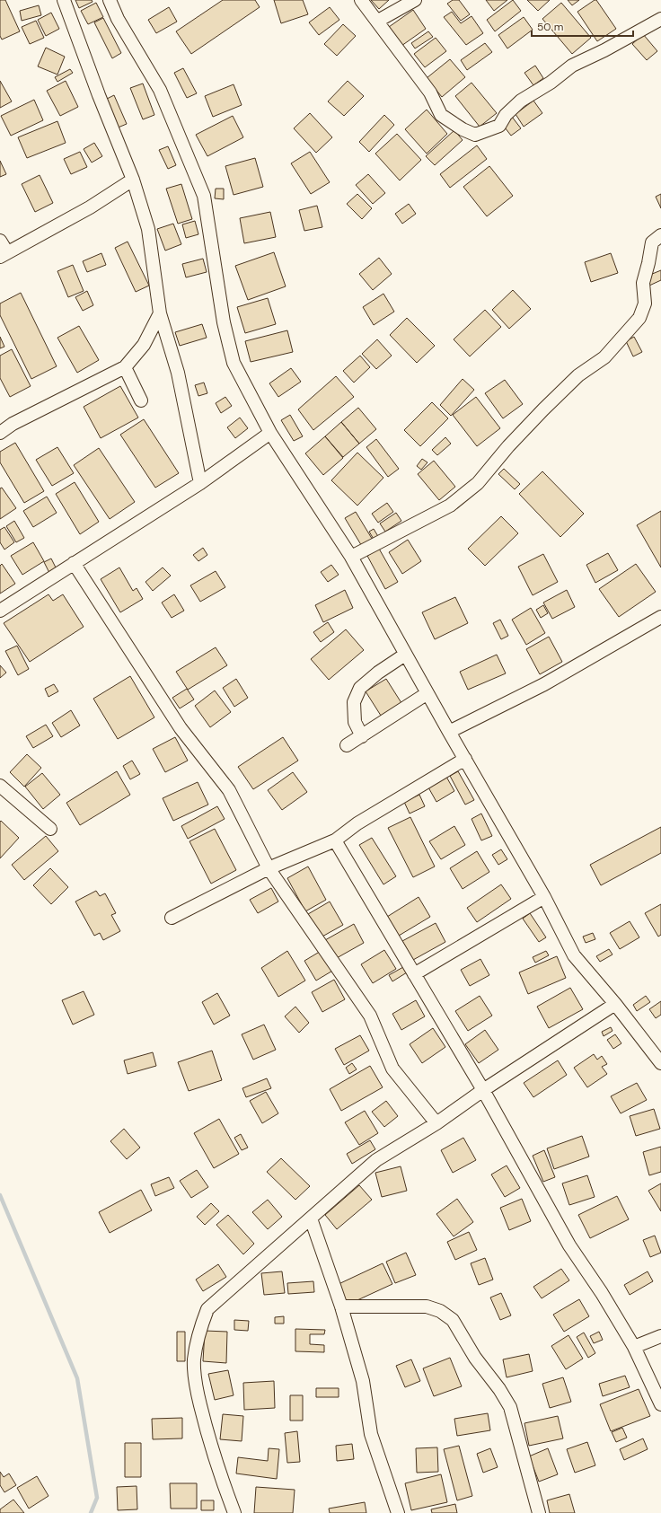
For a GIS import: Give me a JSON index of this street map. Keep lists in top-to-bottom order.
{
  "scale_bar": "50 m"
}
